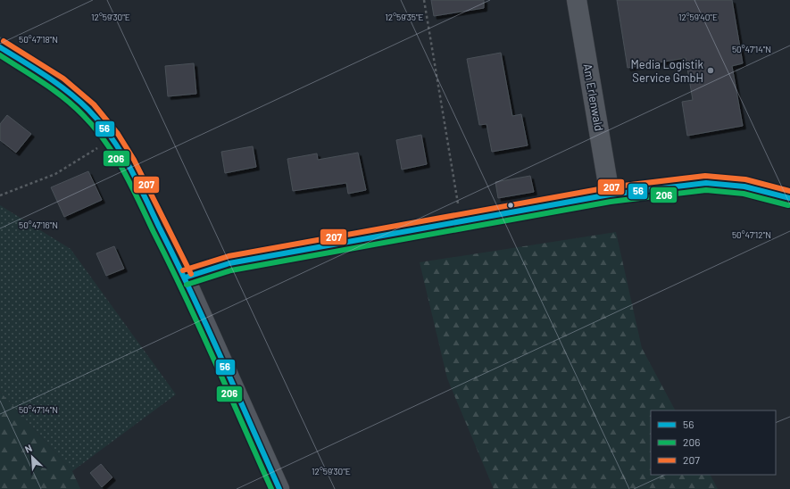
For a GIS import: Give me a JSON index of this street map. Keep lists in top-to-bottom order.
{
  "streets": {
    "street": ["Am Erlenwald"]
  },
  "places": ["Media Logistik Service GmbH"],
  "lines": ["transit line 207", "transit line 56", "transit line 206"],
  "legend": ["56", "206", "207"],
  "north": "top left",
  "coordinates": [
    "12°59'30\"E",
    "12°59'35\"E",
    "12°59'40\"E",
    "50°47'18\"N",
    "50°47'14\"N",
    "50°47'16\"N",
    "50°47'12\"N"
  ]
}
